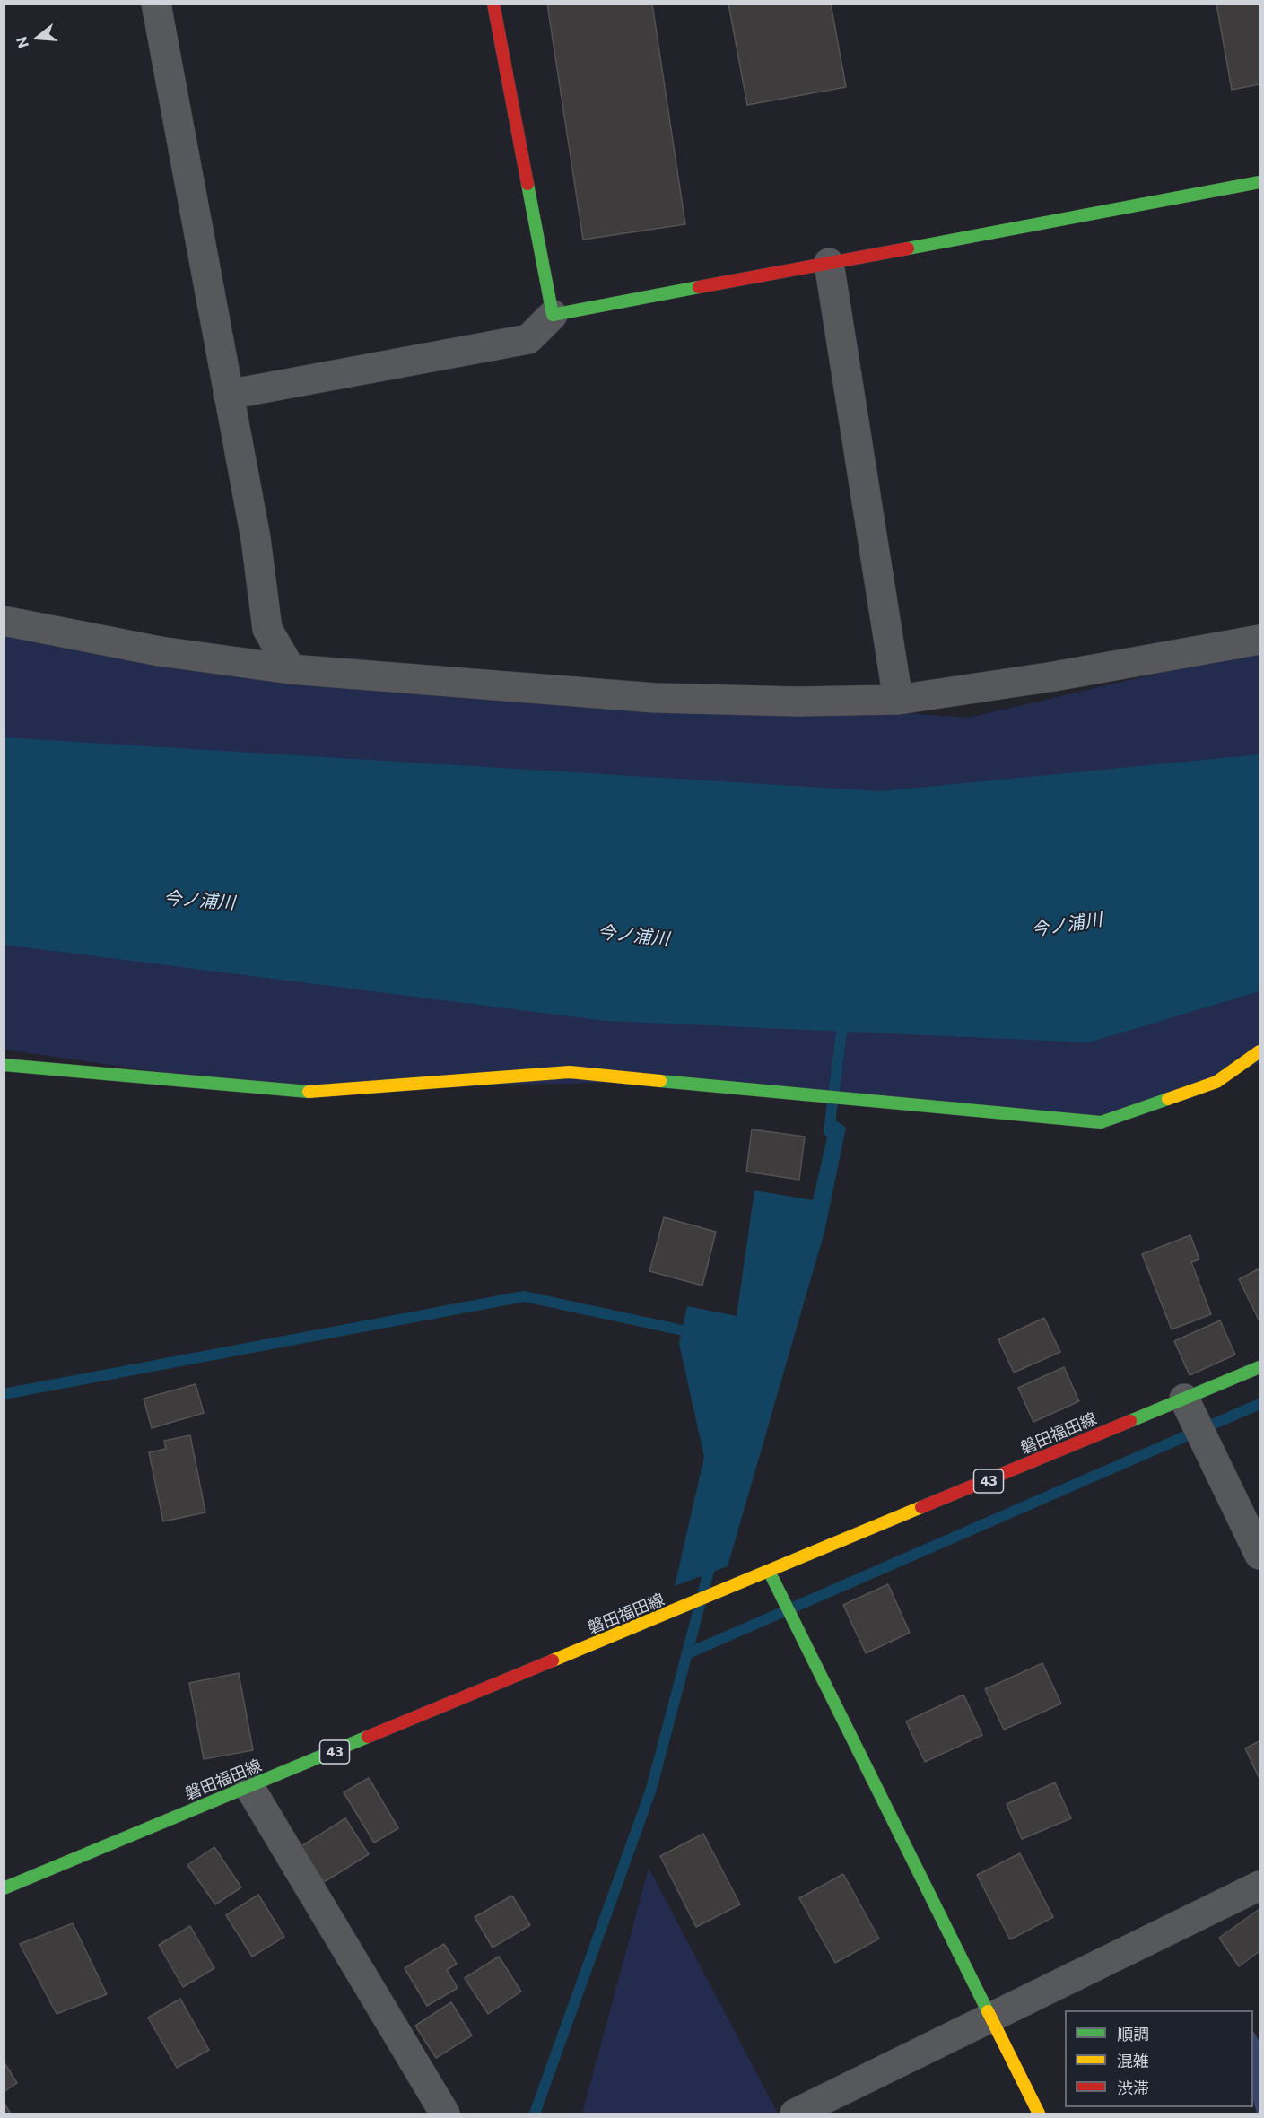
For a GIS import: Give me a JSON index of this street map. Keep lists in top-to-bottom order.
{
  "streets": {
    "street": ["磐田福田線", "43"]
  },
  "water": ["今ノ浦川"],
  "legend": ["順調", "混雑", "渋滞"],
  "north": "left"
}
